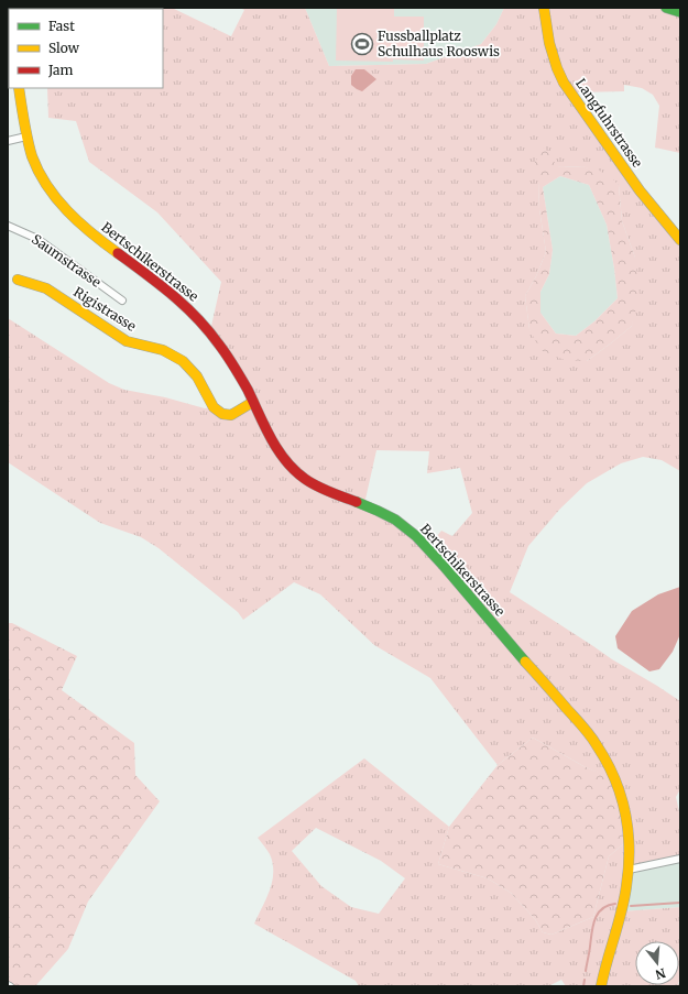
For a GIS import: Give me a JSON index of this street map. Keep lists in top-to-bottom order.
{
  "streets": {
    "street": [
      "Langfuhrstrasse",
      "Saumstrasse",
      "Bertschikerstrasse",
      "Rigistrasse"
    ]
  },
  "crossings": [
    ["Bertschikerstrasse", "Rigistrasse"]
  ],
  "places": {
    "sports": ["Fussballplatz Schulhaus Rooswis"]
  },
  "legend": ["Fast", "Slow", "Jam"],
  "north": "bottom"
}
